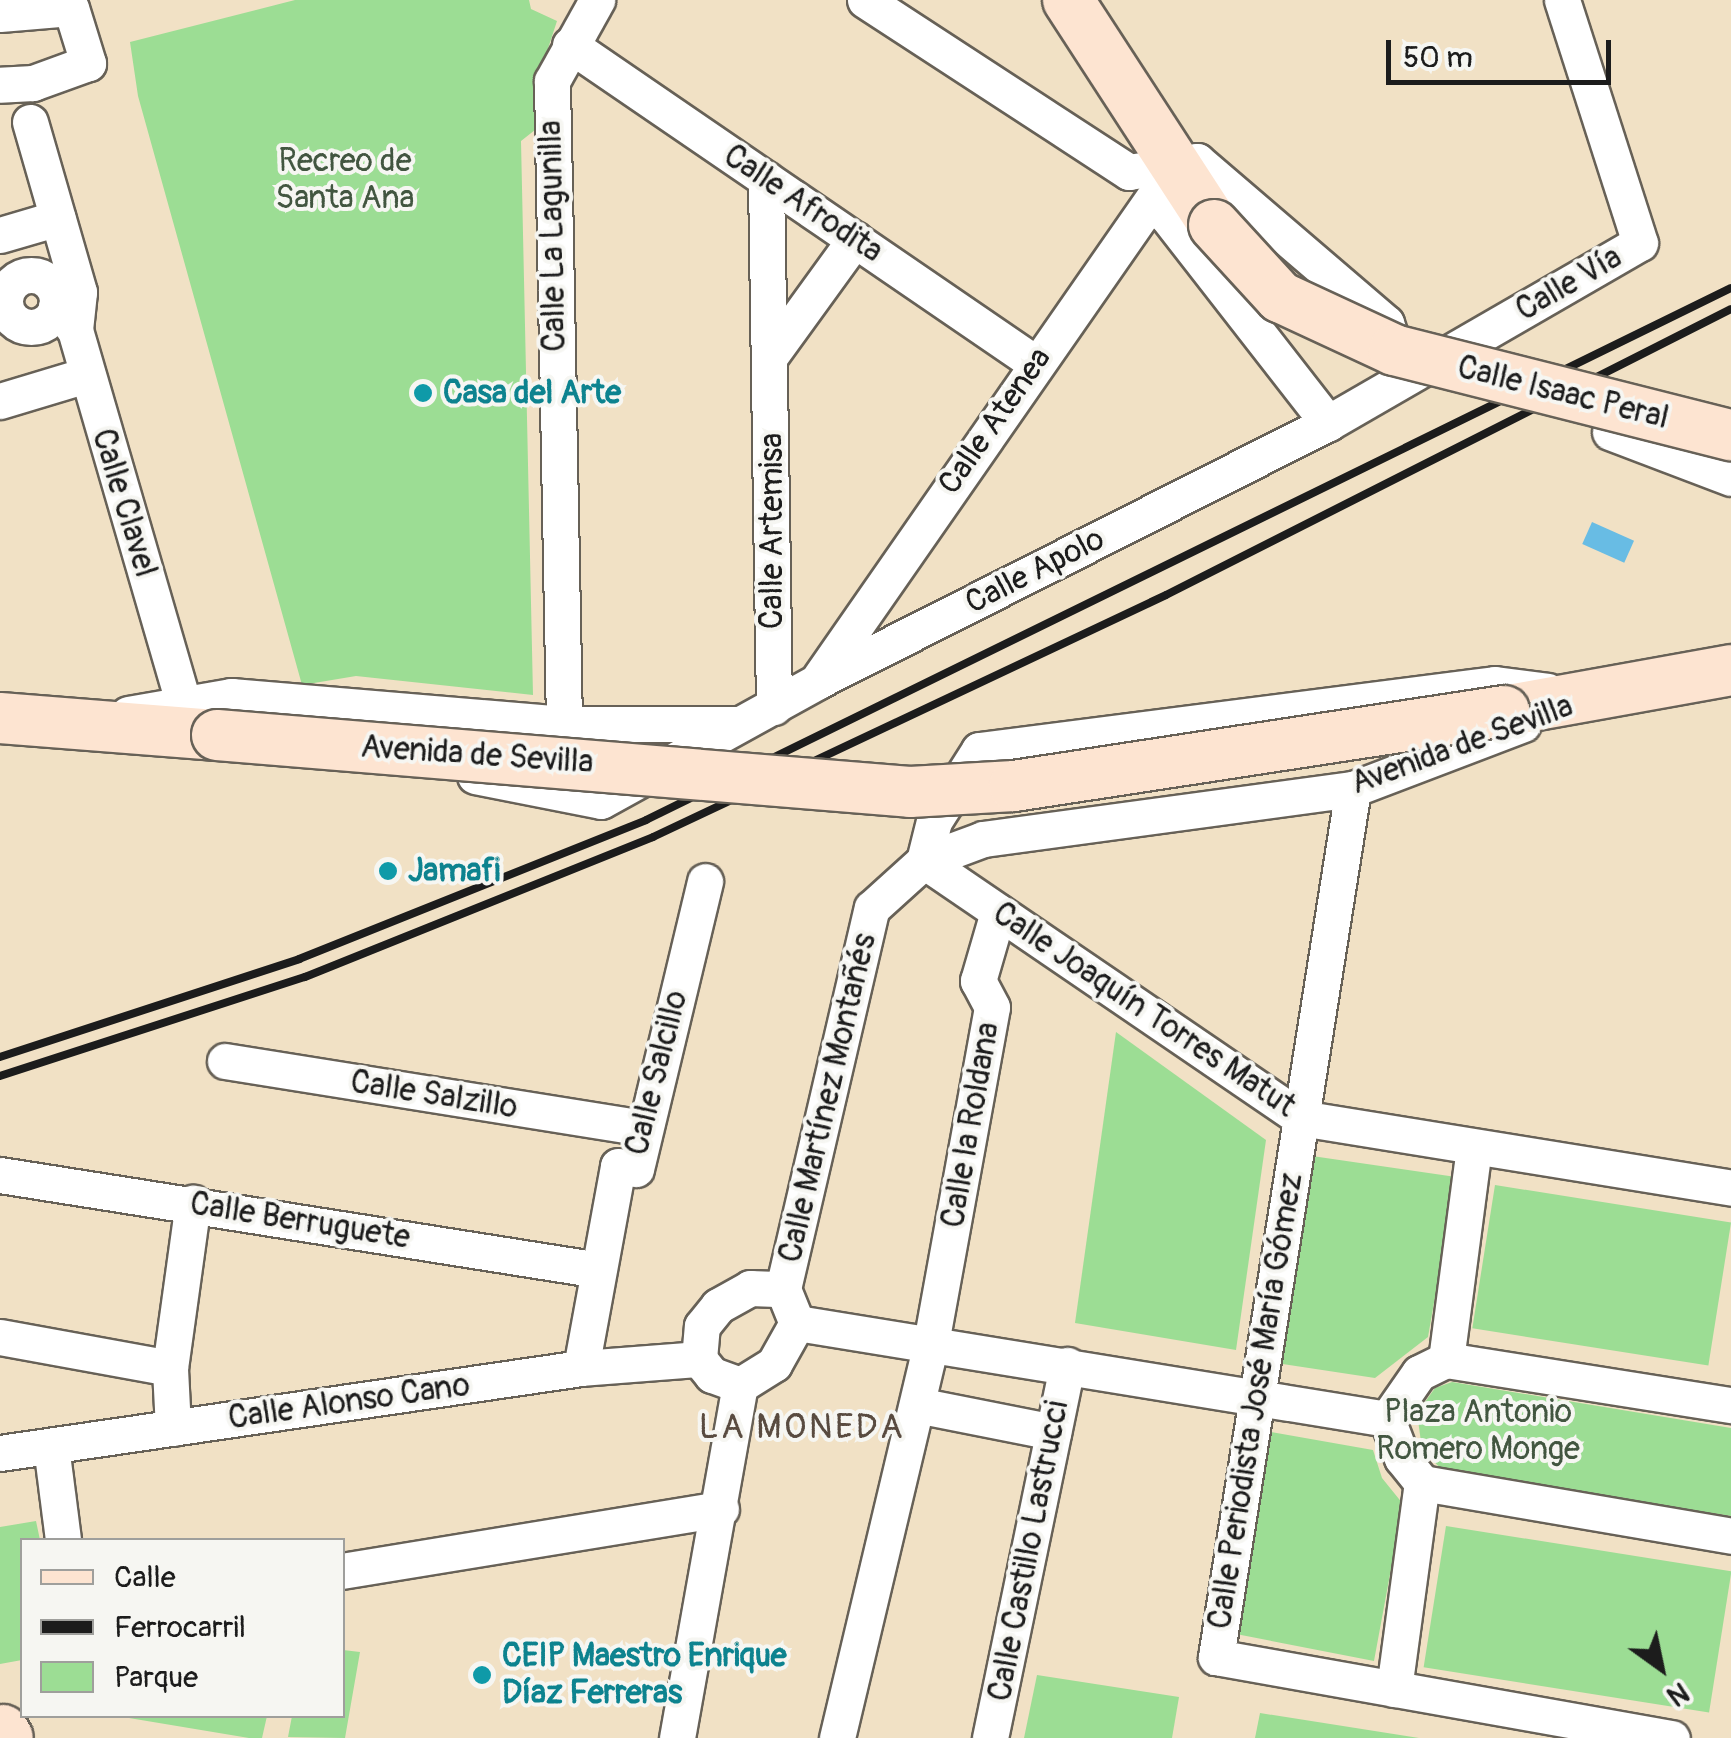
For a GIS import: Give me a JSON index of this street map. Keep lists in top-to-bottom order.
{
  "streets": {
    "street": [
      "Calle Afrodita",
      "Calle La Lagunilla",
      "Calle Vía",
      "Calle Isaac Peral",
      "Calle Atenea",
      "Calle Clavel",
      "Calle Artemisa",
      "Calle Apolo",
      "Avenida de Sevilla",
      "Calle Joaquín Torres Matut",
      "Calle Salcillo",
      "Calle Salzillo",
      "Calle Martínez Montañés",
      "Calle la Roldana",
      "Calle Berruguete",
      "Calle Periodista José María Gómez",
      "Calle Alonso Cano",
      "Calle Castillo Lastrucci"
    ]
  },
  "crossings": [
    ["Calle Afrodita", "Calle La Lagunilla"],
    ["Calle Afrodita", "Calle Atenea"],
    ["Calle Afrodita", "Calle Artemisa"],
    ["Calle Vía", "Calle Apolo"],
    ["Calle Isaac Peral", "Calle Atenea"],
    ["Calle Atenea", "Calle Apolo"],
    ["Calle Clavel", "Avenida de Sevilla"],
    ["Calle Artemisa", "Calle Apolo"],
    ["Avenida de Sevilla", "Calle Joaquín Torres Matut"],
    ["Avenida de Sevilla", "Calle Martínez Montañés"],
    ["Avenida de Sevilla", "Calle Periodista José María Gómez"],
    ["Calle Joaquín Torres Matut", "Calle Martínez Montañés"],
    ["Calle Joaquín Torres Matut", "Calle la Roldana"],
    ["Calle Joaquín Torres Matut", "Calle Periodista José María Gómez"],
    ["Calle Salcillo", "Calle Salzillo"],
    ["Calle Salcillo", "Calle Berruguete"],
    ["Calle Salcillo", "Calle Alonso Cano"],
    ["Calle Martínez Montañés", "Calle Alonso Cano"]
  ],
  "districts": ["LA MONEDA"],
  "parks": ["Recreo de Santa Ana", "Plaza Antonio Romero Monge"],
  "places": ["Casa del Arte", "Jamafi", "CEIP Maestro Enrique Díaz Ferreras"],
  "legend": ["Calle", "Ferrocarril", "Parque"],
  "scale_bar": "50 m",
  "north": "bottom right"
}
